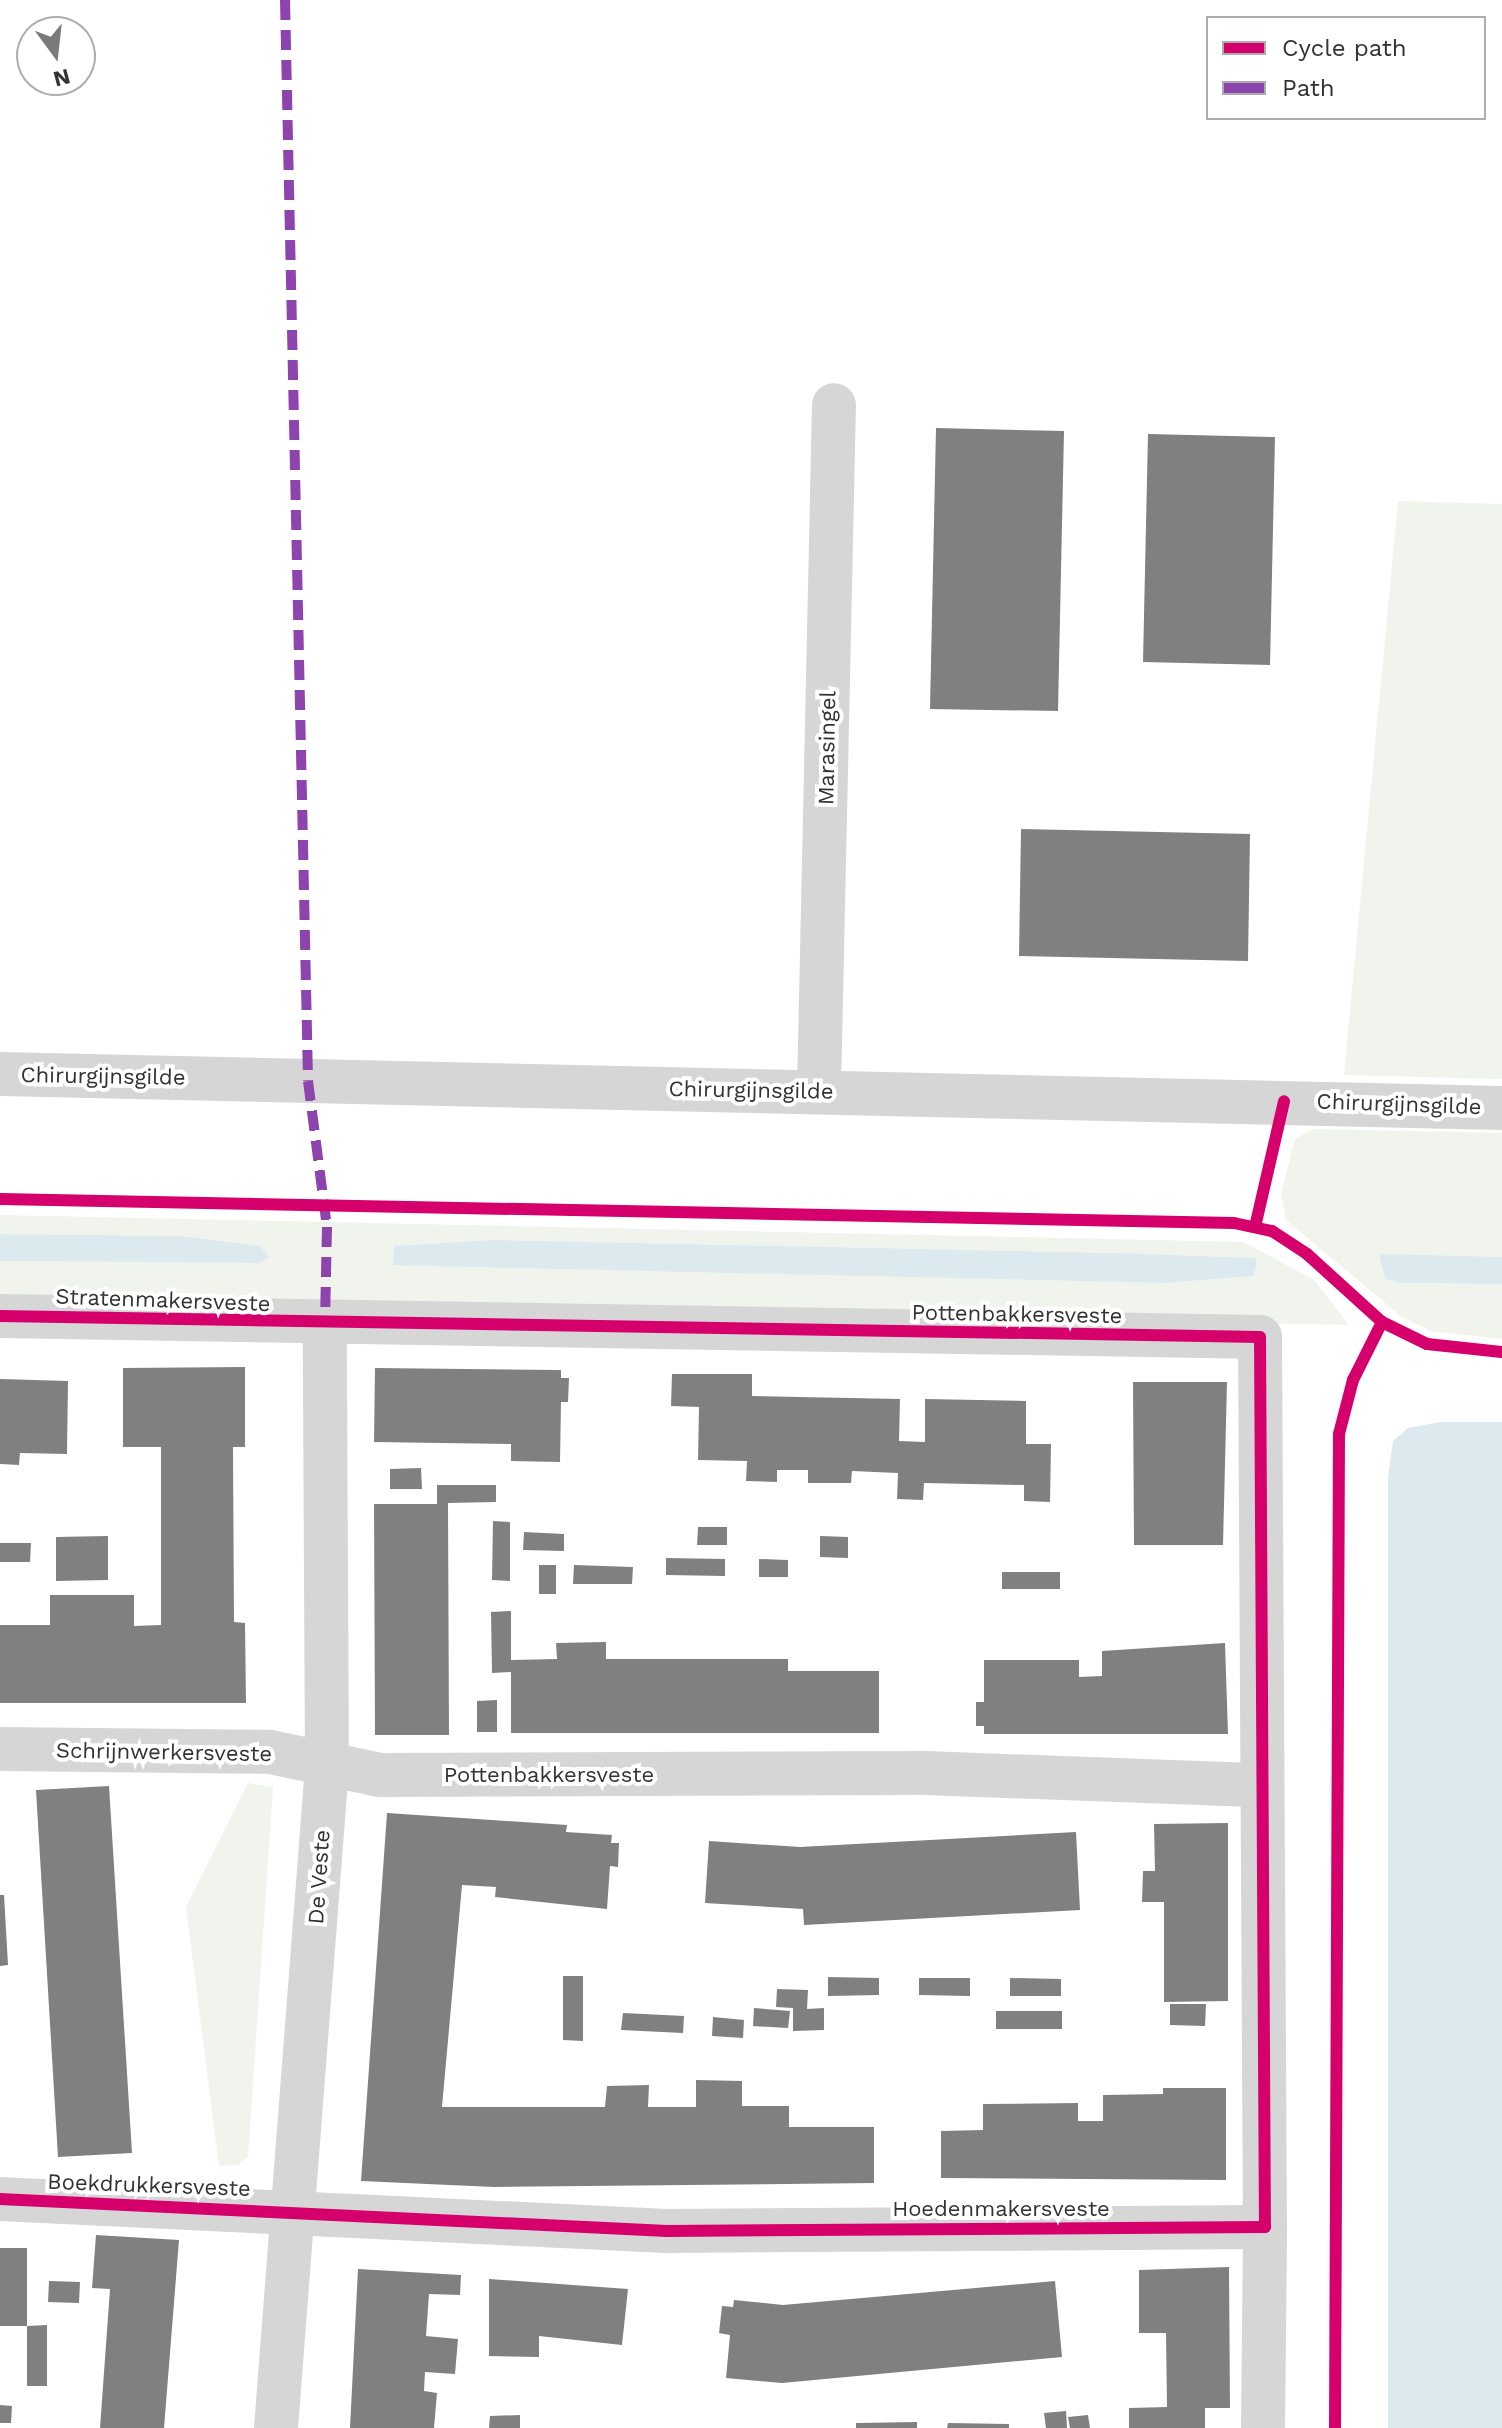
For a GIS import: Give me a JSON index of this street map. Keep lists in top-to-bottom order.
{
  "streets": {
    "street": [
      "Marasingel",
      "Chirurgijnsgilde",
      "Stratenmakersveste",
      "Pottenbakkersveste",
      "Schrijnwerkersveste",
      "De Veste",
      "Boekdrukkersveste",
      "Hoedenmakersveste"
    ]
  },
  "crossings": [
    ["Marasingel", "Chirurgijnsgilde"],
    ["Stratenmakersveste", "Pottenbakkersveste"],
    ["Stratenmakersveste", "De Veste"],
    ["Pottenbakkersveste", "Schrijnwerkersveste"],
    ["Pottenbakkersveste", "De Veste"],
    ["Schrijnwerkersveste", "De Veste"],
    ["De Veste", "Boekdrukkersveste"],
    ["De Veste", "Hoedenmakersveste"],
    ["Boekdrukkersveste", "Hoedenmakersveste"]
  ],
  "legend": ["Cycle path", "Path"],
  "north": "bottom"
}
